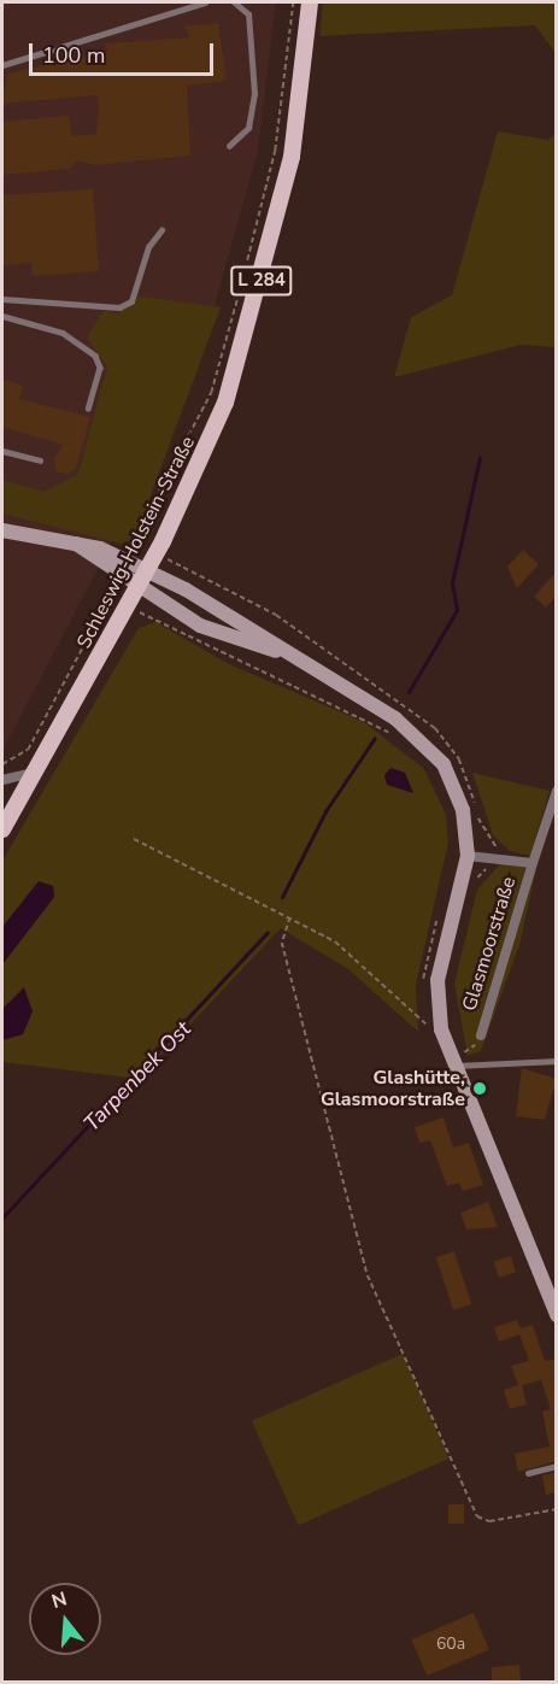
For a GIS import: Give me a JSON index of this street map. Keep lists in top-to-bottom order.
{
  "streets": {
    "main road": ["L 284", "Schleswig-Holstein-Straße"],
    "street": ["Glasmoorstraße"]
  },
  "water": ["Tarpenbek Ost"],
  "places": ["Glashütte, Glasmoorstraße"],
  "house_numbers": ["60a"],
  "scale_bar": "100 m",
  "north": "top"
}
